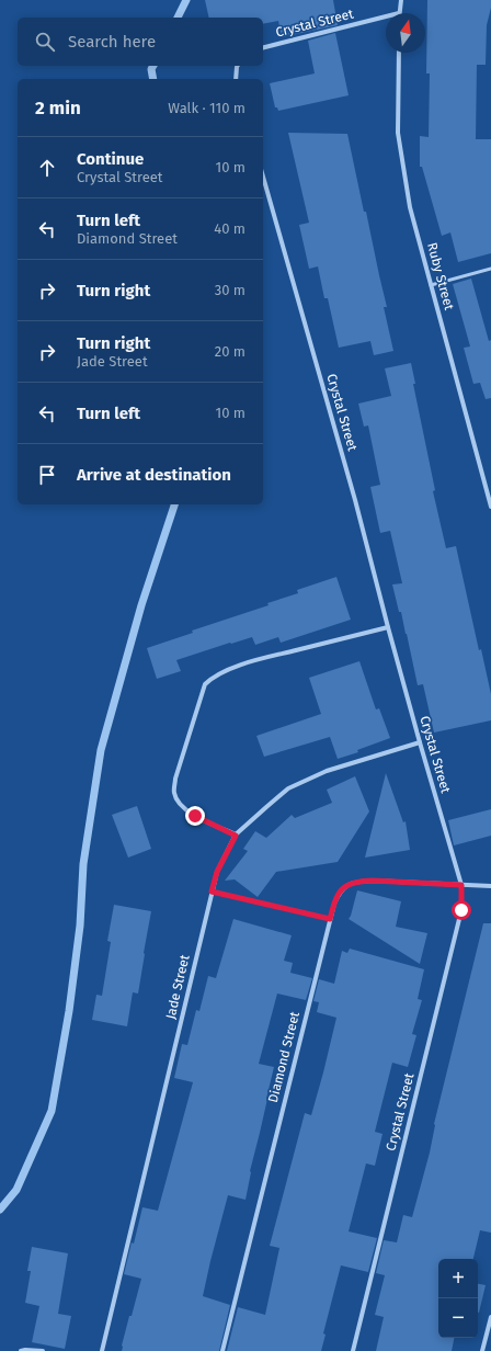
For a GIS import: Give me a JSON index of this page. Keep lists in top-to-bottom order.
{
  "streets": {
    "street": [
      "Crystal Street",
      "Ruby Street",
      "Jade Street",
      "Diamond Street"
    ]
  },
  "crossings": [
    ["Crystal Street", "Jade Street"],
    ["Crystal Street", "Diamond Street"]
  ],
  "north": "top",
  "page": {
    "search": "Search here",
    "heading": ["2 min", "Walk · 110 m"],
    "list": [
      ["Continue", "Crystal Street", "10 m"],
      ["Turn left", "Diamond Street", "40 m"],
      ["Turn right", "30 m"],
      ["Turn right", "Jade Street", "20 m"],
      ["Turn left", "10 m"],
      "Arrive at destination"
    ],
    "map_buttons": ["+", "−"]
  }
}
